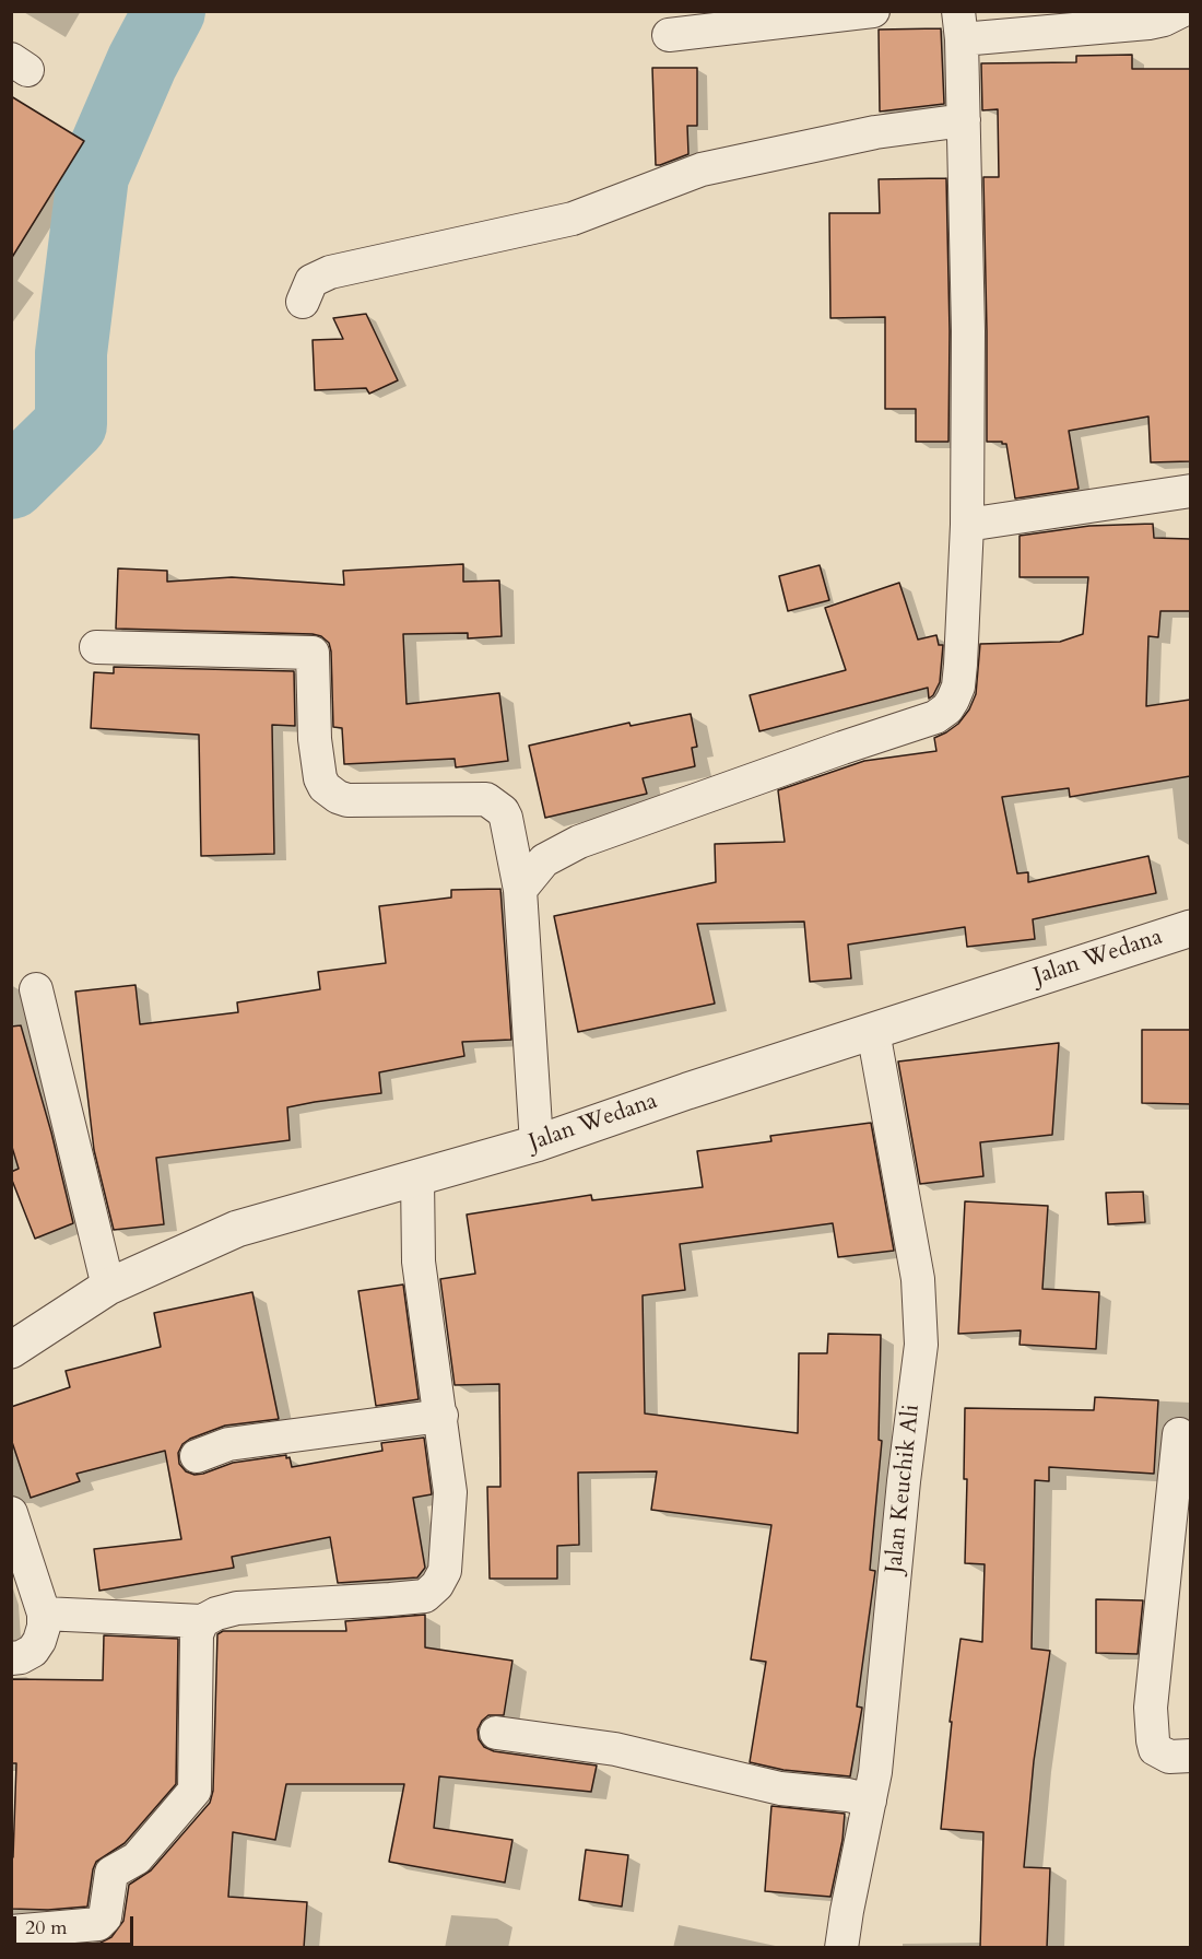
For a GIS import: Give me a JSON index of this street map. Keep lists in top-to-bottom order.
{
  "streets": {
    "street": ["Jalan Wedana", "Jalan Keuchik Ali"]
  },
  "crossings": [
    ["Jalan Wedana", "Jalan Keuchik Ali"]
  ],
  "scale_bar": "20 m"
}
